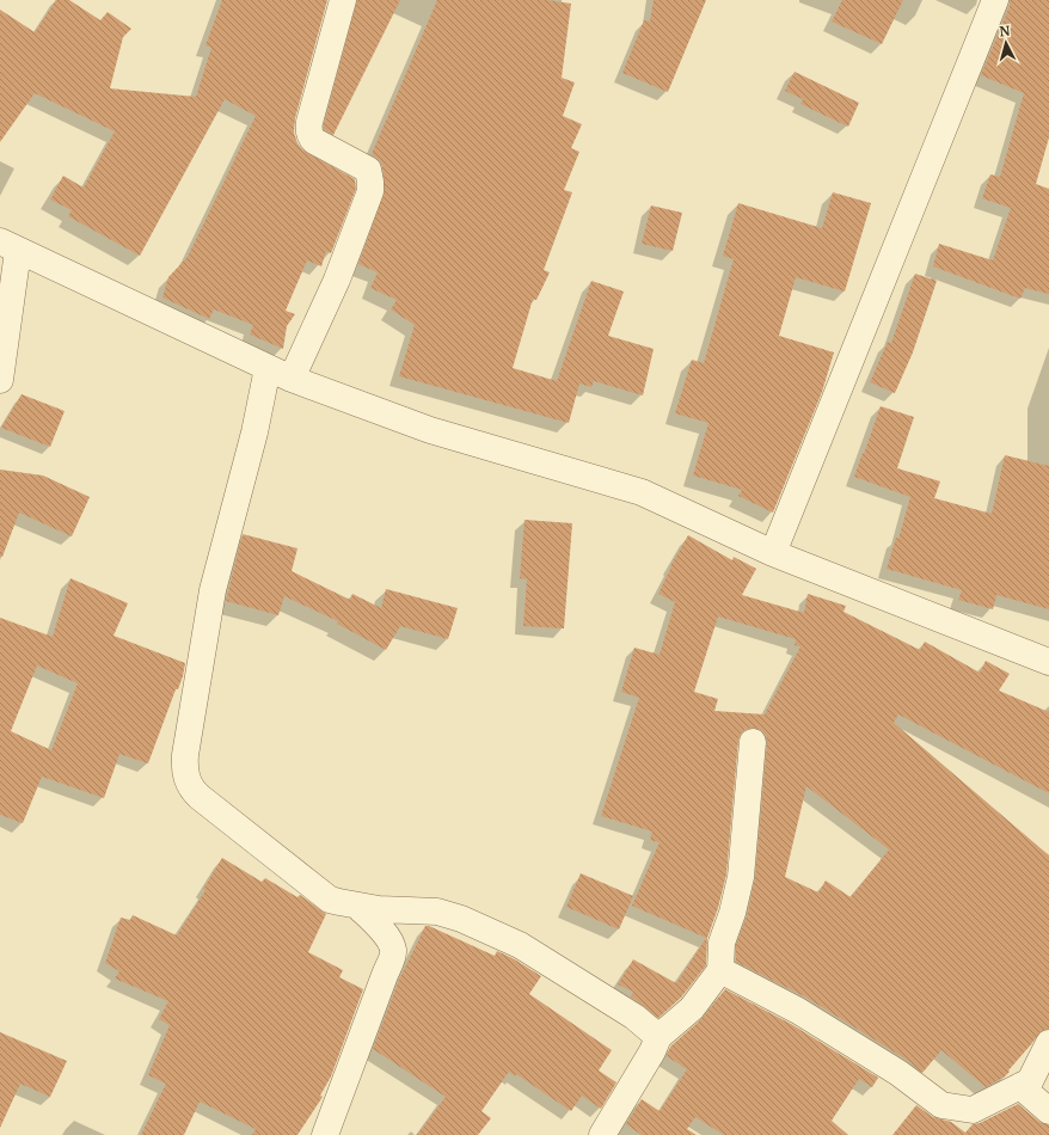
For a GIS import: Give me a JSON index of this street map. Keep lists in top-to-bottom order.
{
  "north": "top"
}
